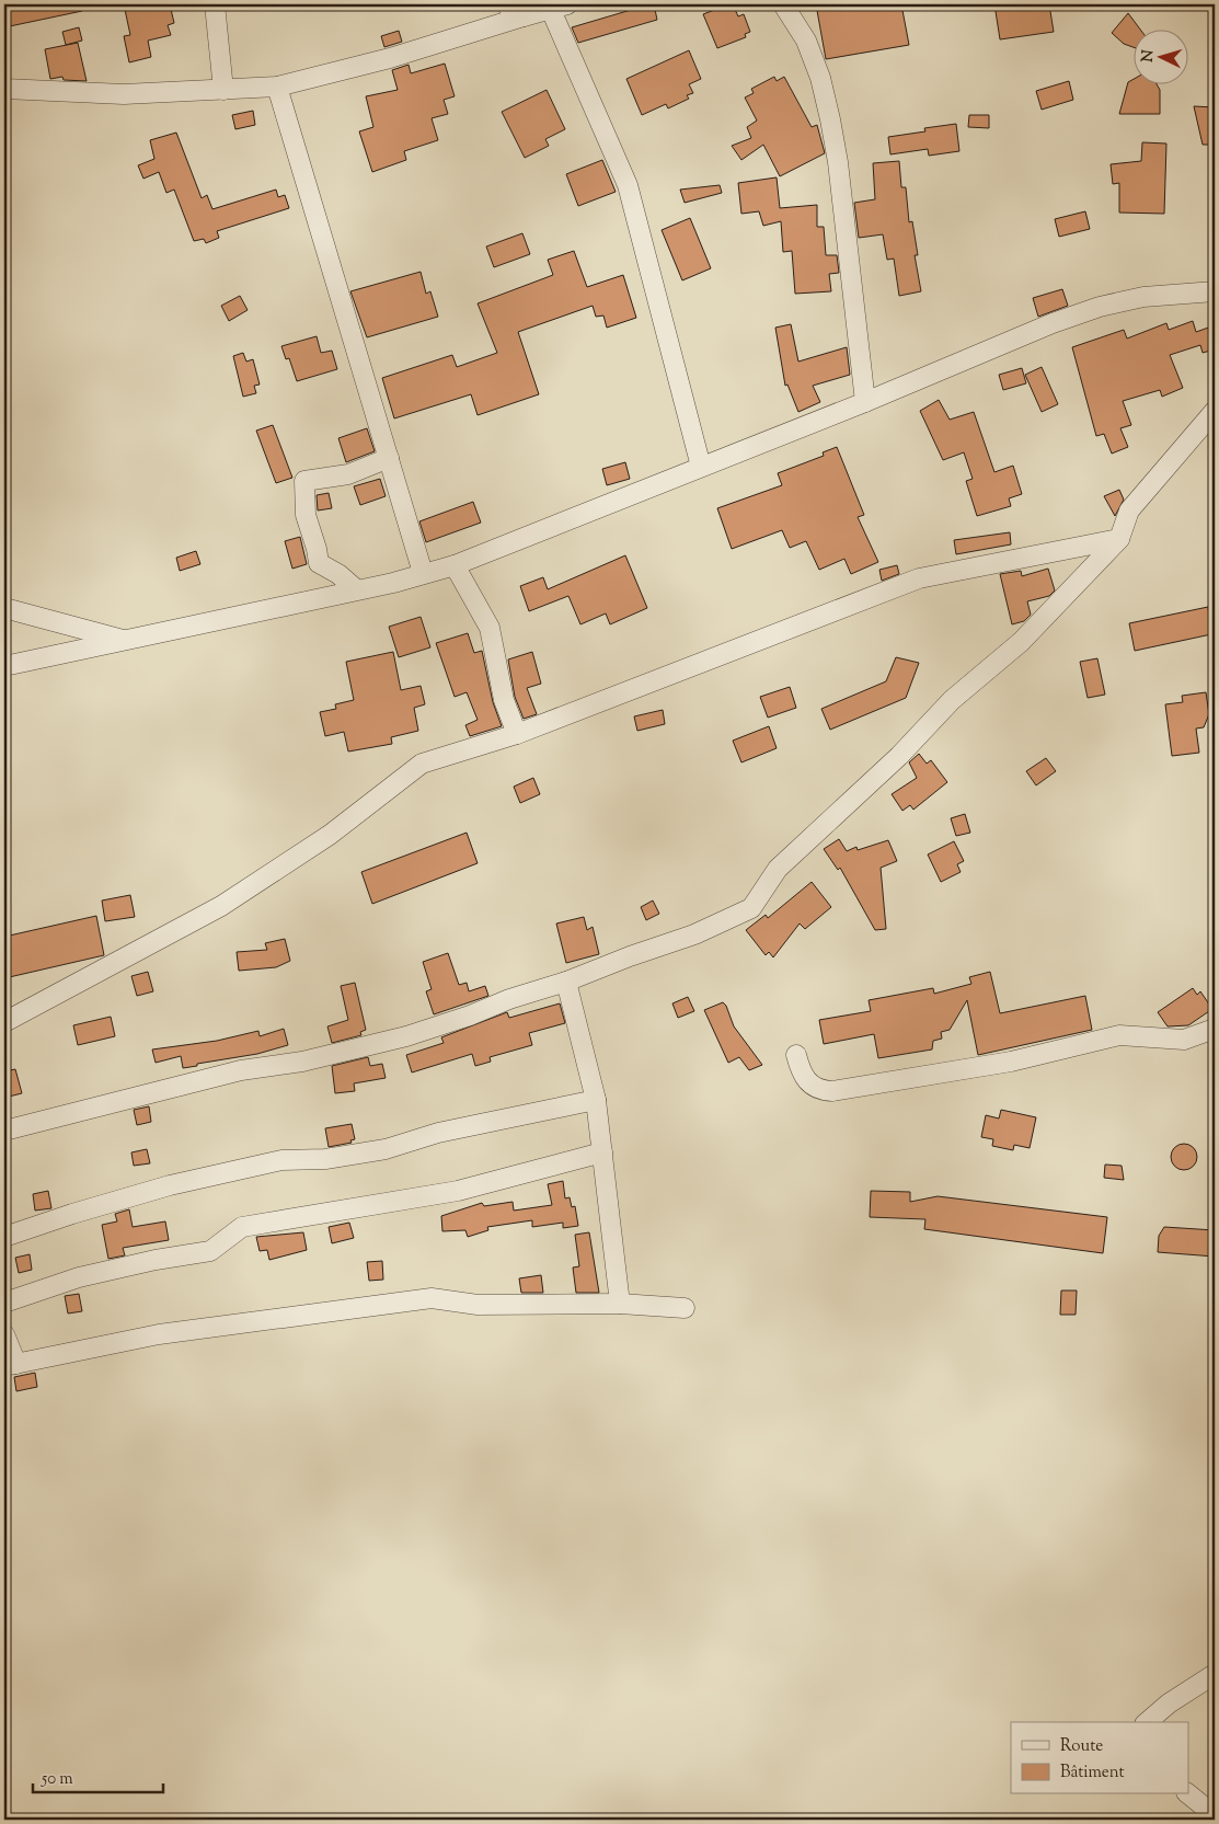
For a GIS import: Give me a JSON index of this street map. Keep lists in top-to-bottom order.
{
  "legend": ["Route", "Bâtiment"],
  "scale_bar": "50 m",
  "north": "left"
}
